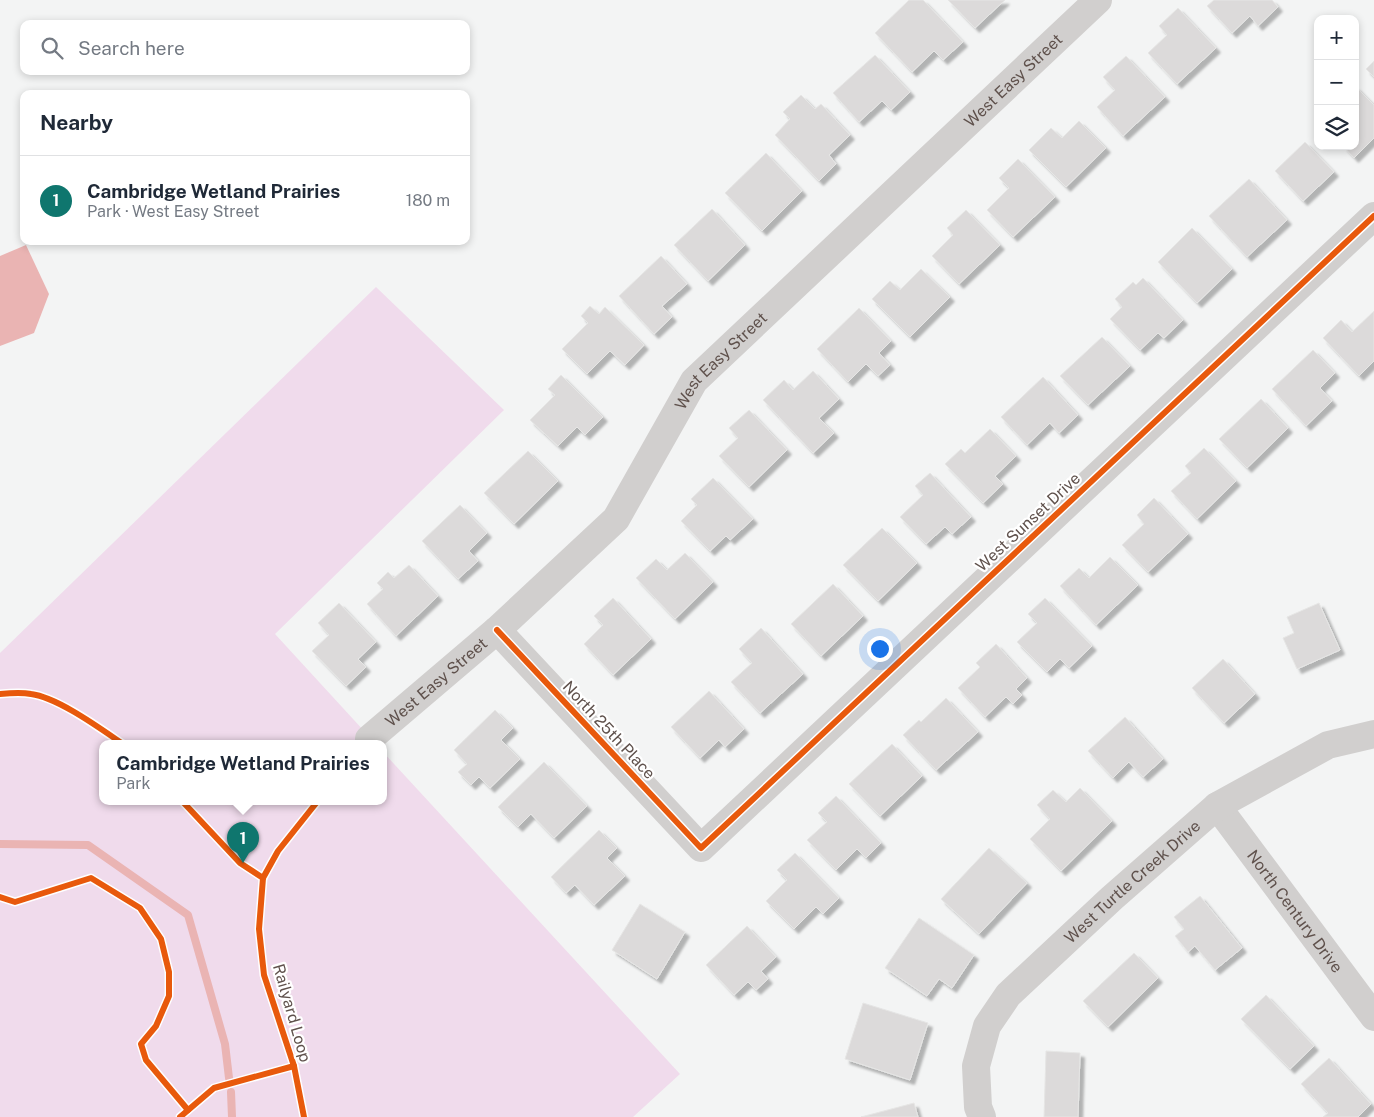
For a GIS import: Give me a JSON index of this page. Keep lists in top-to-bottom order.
{
  "streets": {
    "street": [
      "West Easy Street",
      "West Sunset Drive",
      "North 25th Place",
      "West Turtle Creek Drive",
      "North Century Drive"
    ],
    "cycle path": ["Railyard Loop"]
  },
  "crossings": [
    ["West Easy Street", "North 25th Place"],
    ["West Sunset Drive", "North 25th Place"],
    ["West Turtle Creek Drive", "North Century Drive"]
  ],
  "page": {
    "map_buttons": ["+", "−"],
    "search": "Search here",
    "heading": "Nearby",
    "list": [
      {
        "mark": "1",
        "name": "Cambridge Wetland Prairies",
        "note": "Park · West Easy Street",
        "value": "180 m"
      }
    ],
    "popup": ["Cambridge Wetland Prairies", "Park"],
    "pins": "1"
  }
}
